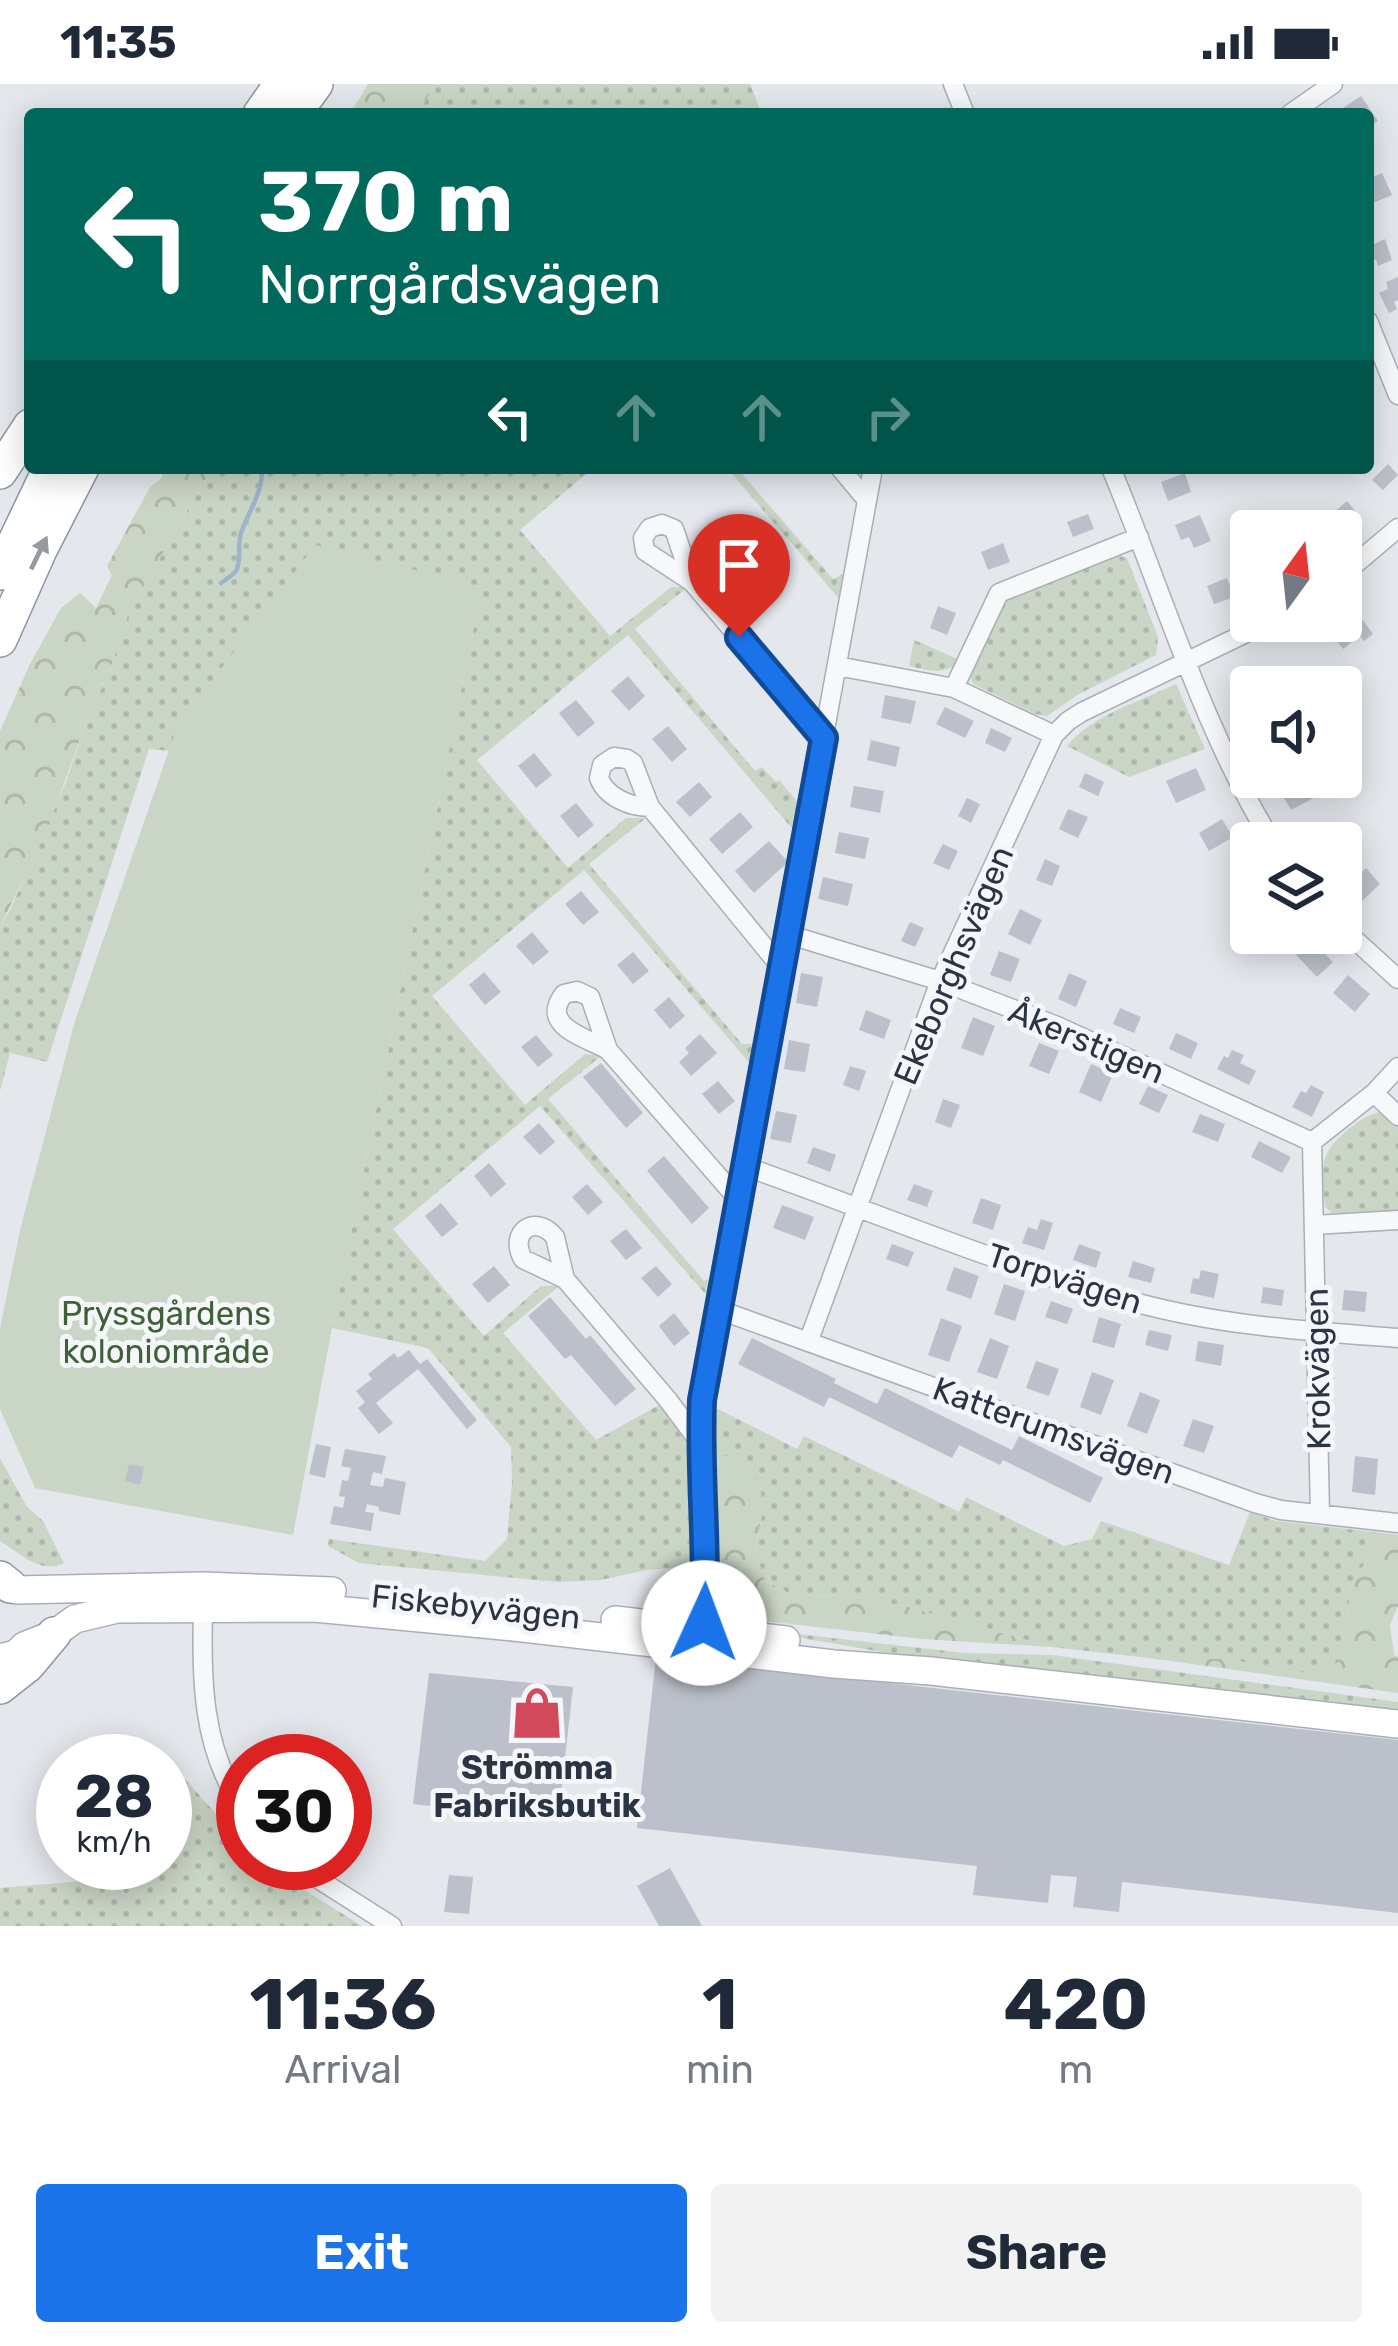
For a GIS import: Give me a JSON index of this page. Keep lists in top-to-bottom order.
{
  "streets": {
    "street": [
      "Ekeborghsvägen",
      "Åkerstigen",
      "Torpvägen",
      "Krokvägen",
      "Katterumsvägen",
      "Fiskebyvägen"
    ]
  },
  "crossings": [
    ["Ekeborghsvägen", "Åkerstigen"],
    ["Ekeborghsvägen", "Torpvägen"],
    ["Ekeborghsvägen", "Katterumsvägen"],
    ["Åkerstigen", "Krokvägen"],
    ["Torpvägen", "Krokvägen"],
    ["Krokvägen", "Katterumsvägen"]
  ],
  "parks": ["Pryssgårdens koloniområde"],
  "places": {
    "shop": ["Strömma Fabriksbutik"]
  },
  "north": "top",
  "page": {
    "status": "11:35",
    "turn": ["370 m", "Norrgårdsvägen"],
    "speed": "28 km/h",
    "limit": "30",
    "eta": [
      "11:36",
      "Arrival",
      "1",
      "min",
      "420",
      "m"
    ],
    "buttons": ["Exit", "Share"]
  }
}
